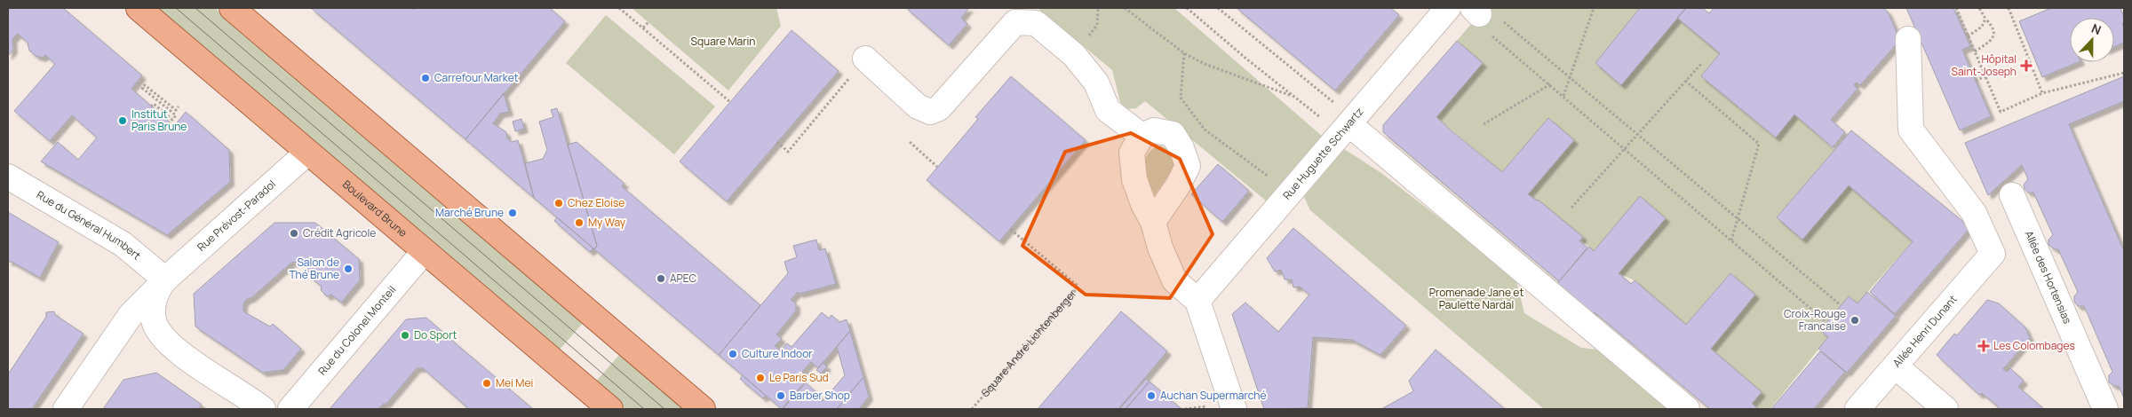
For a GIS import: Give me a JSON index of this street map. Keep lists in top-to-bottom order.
{
  "streets": {
    "main road": ["Boulevard Brune"],
    "street": [
      "Rue Huguette Schwartz",
      "Rue Prévost-Paradol",
      "Rue du Général Humbert",
      "Allée des Hortensias",
      "Rue du Colonel Monteil",
      "Allée Henri Dunant"
    ],
    "path": ["Square André Lichtenberger"]
  },
  "crossings": [
    ["Boulevard Brune", "Rue Prévost-Paradol"],
    ["Boulevard Brune", "Rue du Colonel Monteil"],
    ["Rue Prévost-Paradol", "Rue du Général Humbert"]
  ],
  "parks": ["Square Marin", "Promenade Jane et Paulette Nardal"],
  "places": {
    "health": ["Hôpital Saint-Joseph", "Les Colombages"],
    "other": [
      "Carrefour Market",
      "Institut Paris Brune",
      "Chez Eloise",
      "Marché Brune",
      "My Way",
      "Crédit Agricole",
      "Salon de Thé Brune",
      "APEC",
      "Croix-Rouge Francaise",
      "Do Sport",
      "Culture Indoor",
      "Le Paris Sud",
      "Mei Mei",
      "Barber Shop",
      "Auchan Supermarché"
    ]
  },
  "north": "top"
}
